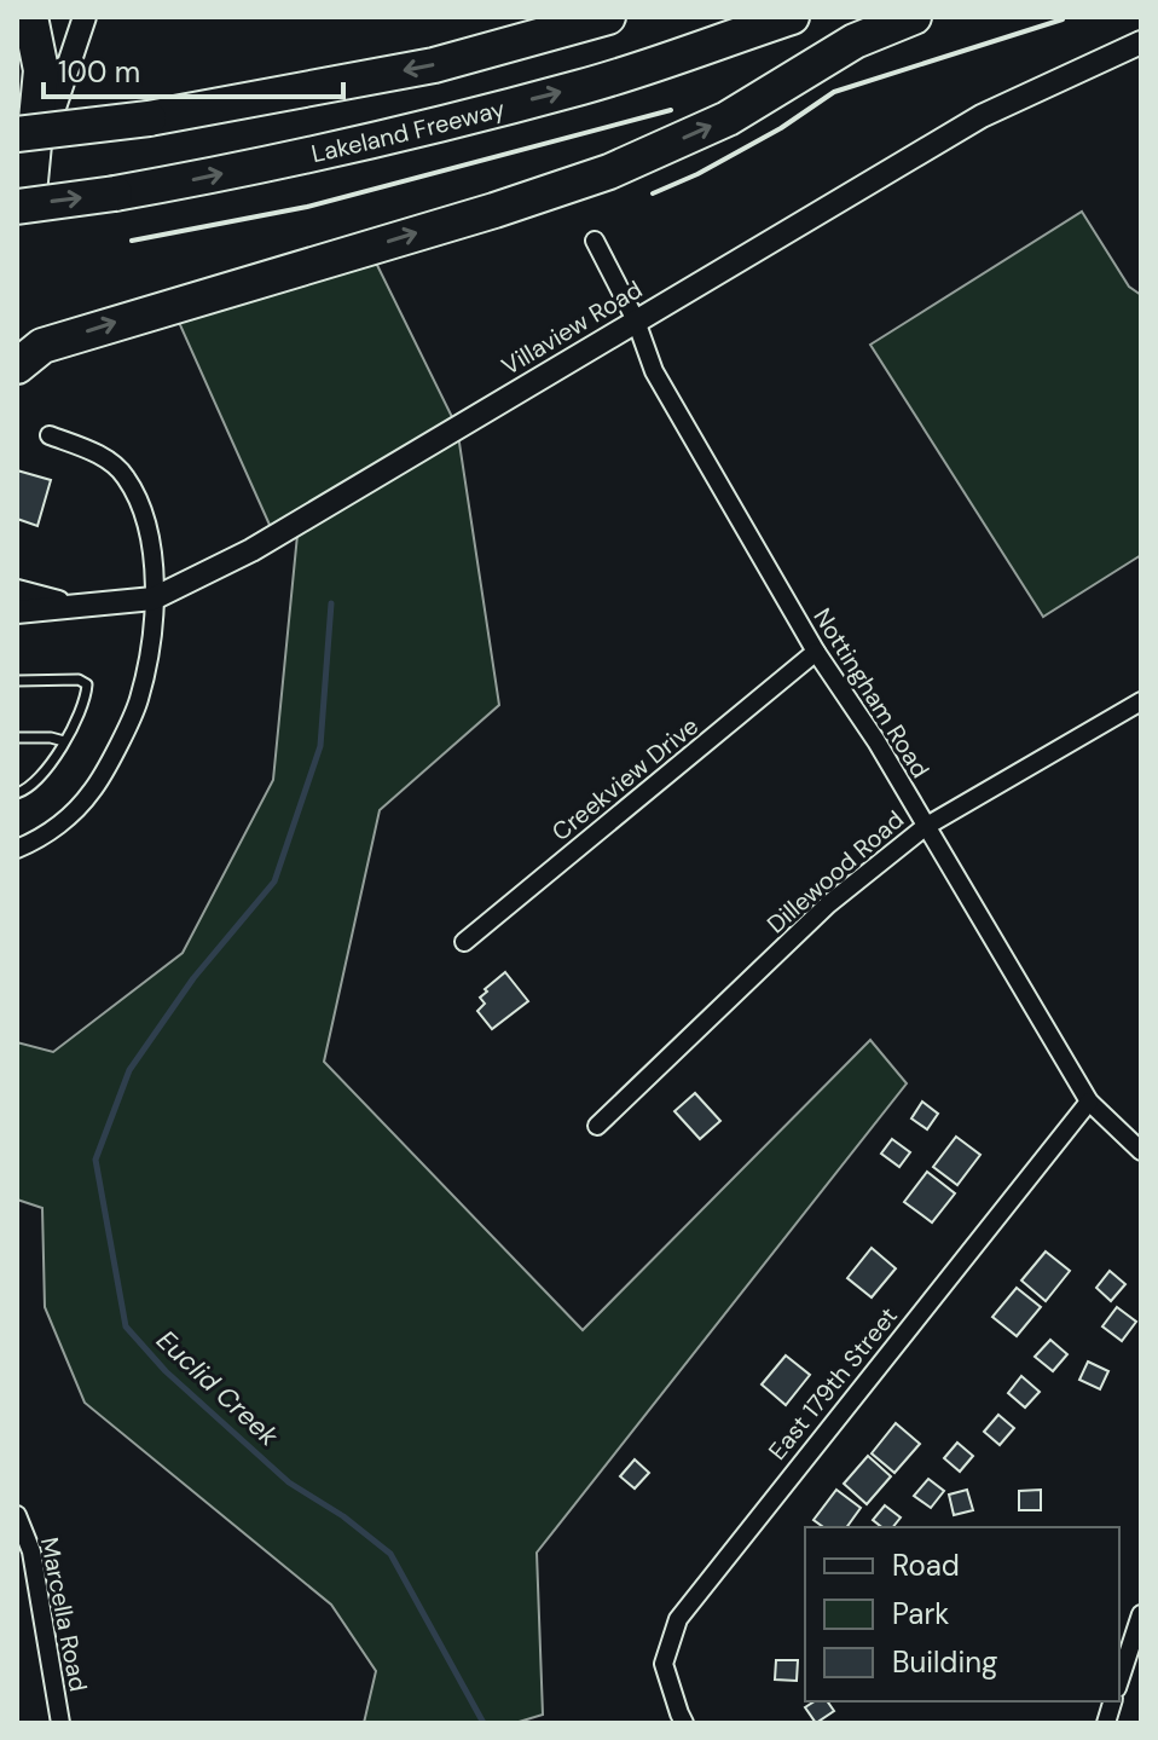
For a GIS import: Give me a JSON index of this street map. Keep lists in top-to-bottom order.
{
  "streets": {
    "highway": ["Lakeland Freeway"],
    "street": [
      "Villaview Road",
      "Nottingham Road",
      "Creekview Drive",
      "Dillewood Road",
      "East 179th Street",
      "Marcella Road"
    ]
  },
  "crossings": [
    ["Villaview Road", "Nottingham Road"],
    ["Nottingham Road", "Creekview Drive"],
    ["Nottingham Road", "Dillewood Road"],
    ["Nottingham Road", "East 179th Street"]
  ],
  "water": ["Euclid Creek"],
  "legend": ["Road", "Park", "Building"],
  "scale_bar": "100 m"
}
